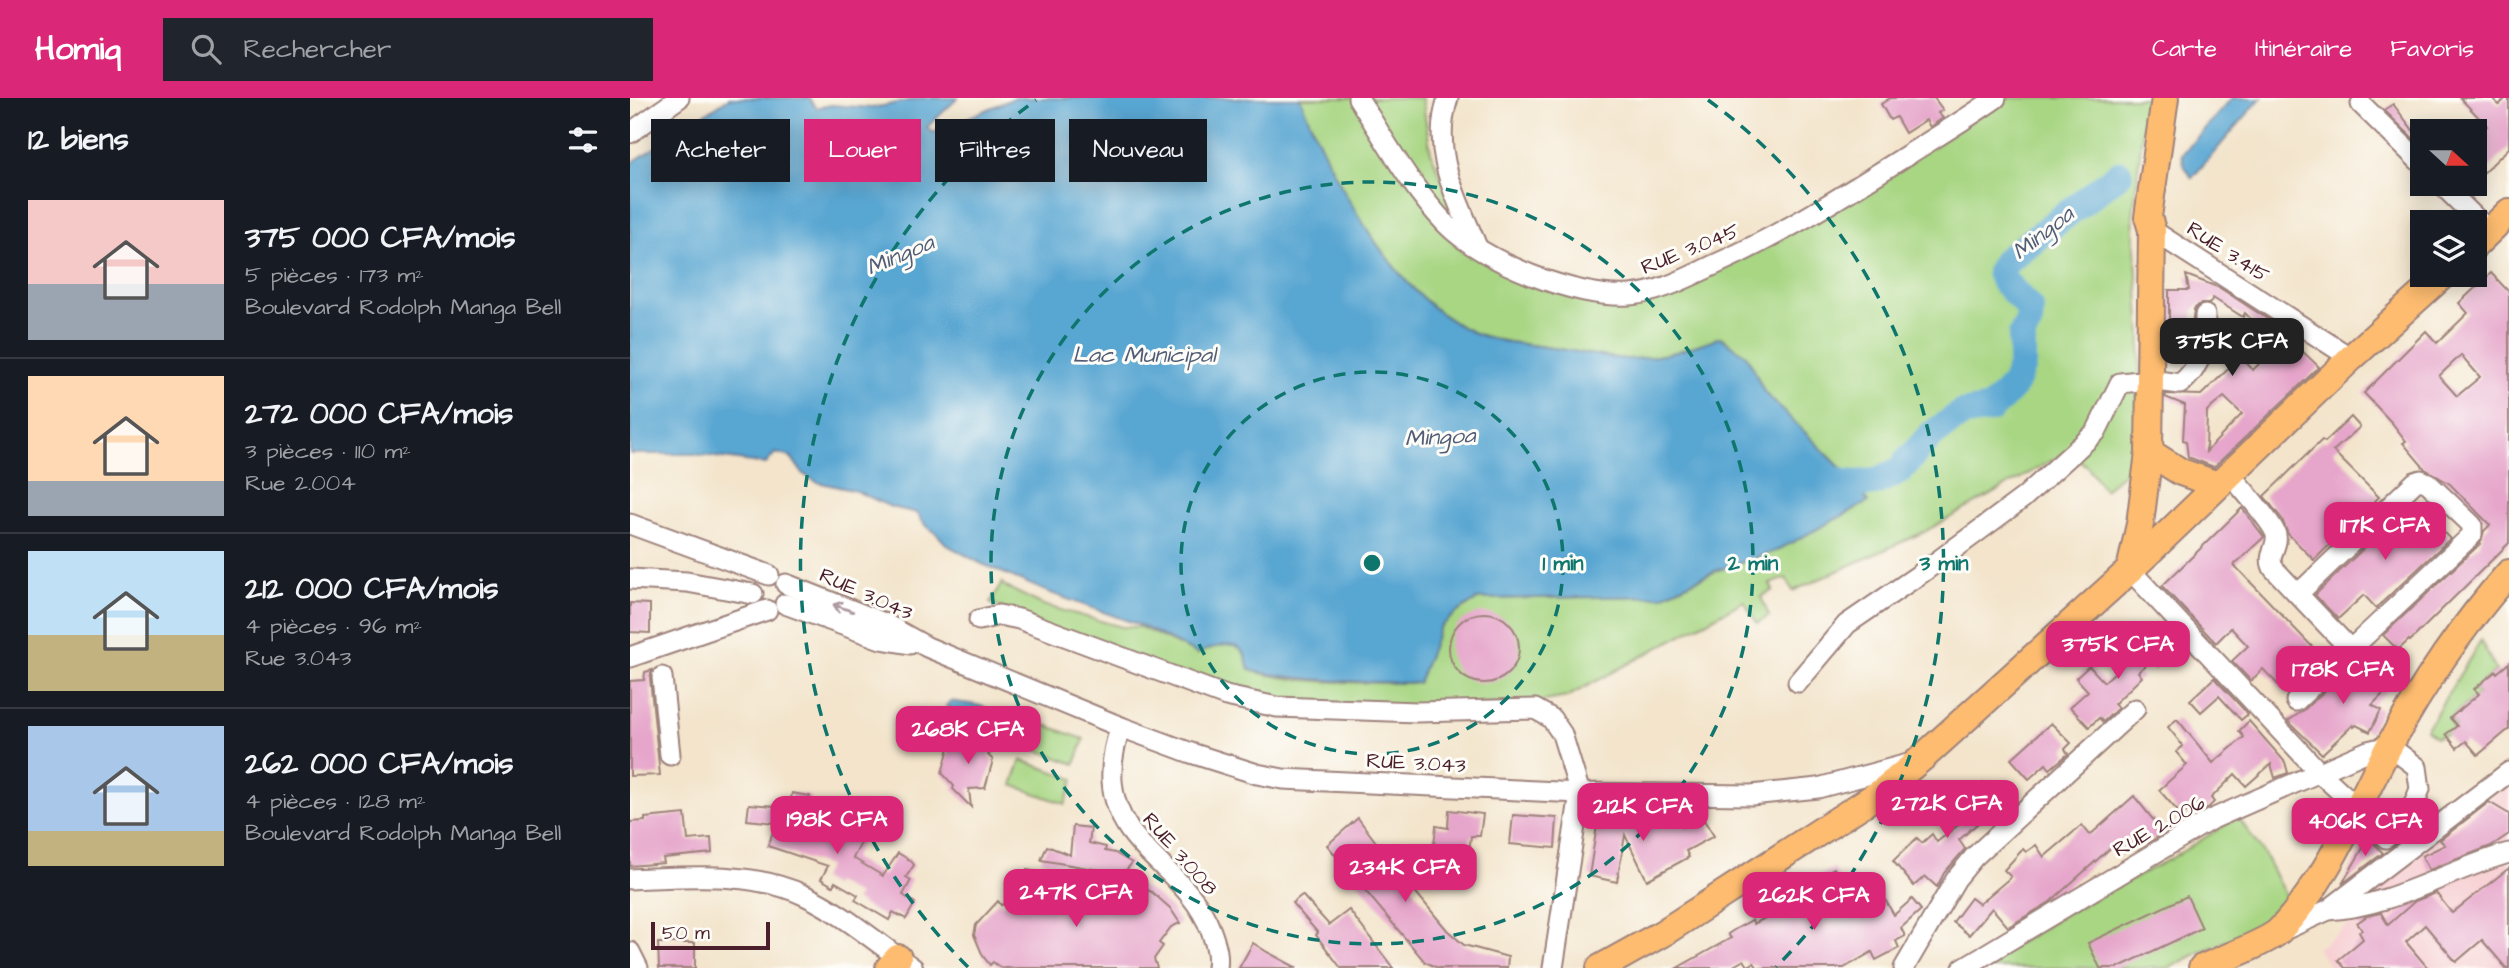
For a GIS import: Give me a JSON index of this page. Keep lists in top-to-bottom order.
{
  "streets": {
    "street": [
      "RUE 3.045",
      "RUE 3.415",
      "RUE 3.043",
      "RUE 2.006",
      "RUE 3.008"
    ]
  },
  "crossings": [
    ["RUE 3.043", "RUE 3.008"]
  ],
  "water": ["Mingoa", "Lac Municipal"],
  "scale_bar": "50 m",
  "north": "right",
  "page": {
    "header": "Homiq",
    "search": "Rechercher",
    "nav": ["Carte", "Itinéraire", "Favoris"],
    "heading": "12 biens",
    "chip": [
      "Acheter",
      "Louer",
      "Filtres",
      "Nouveau"
    ],
    "list": [
      {
        "name": "375 000 CFA/mois",
        "note": "5 pièces · 173 m² · Boulevard Rodolph Manga Bell"
      },
      {
        "name": "272 000 CFA/mois",
        "note": "3 pièces · 110 m² · Rue 2.004"
      },
      {
        "name": "212 000 CFA/mois",
        "note": "4 pièces · 96 m² · Rue 3.043"
      },
      {
        "name": "262 000 CFA/mois",
        "note": "4 pièces · 128 m² · Boulevard Rodolph Manga Bell"
      }
    ],
    "price": [
      "375K CFA",
      "117K CFA",
      "375K CFA",
      "178K CFA",
      "268K CFA",
      "272K CFA",
      "212K CFA",
      "198K CFA",
      "406K CFA",
      "234K CFA",
      "247K CFA",
      "262K CFA"
    ],
    "scale": "50 m"
  },
  "rings": ["1 min", "2 min", "3 min"]
}
